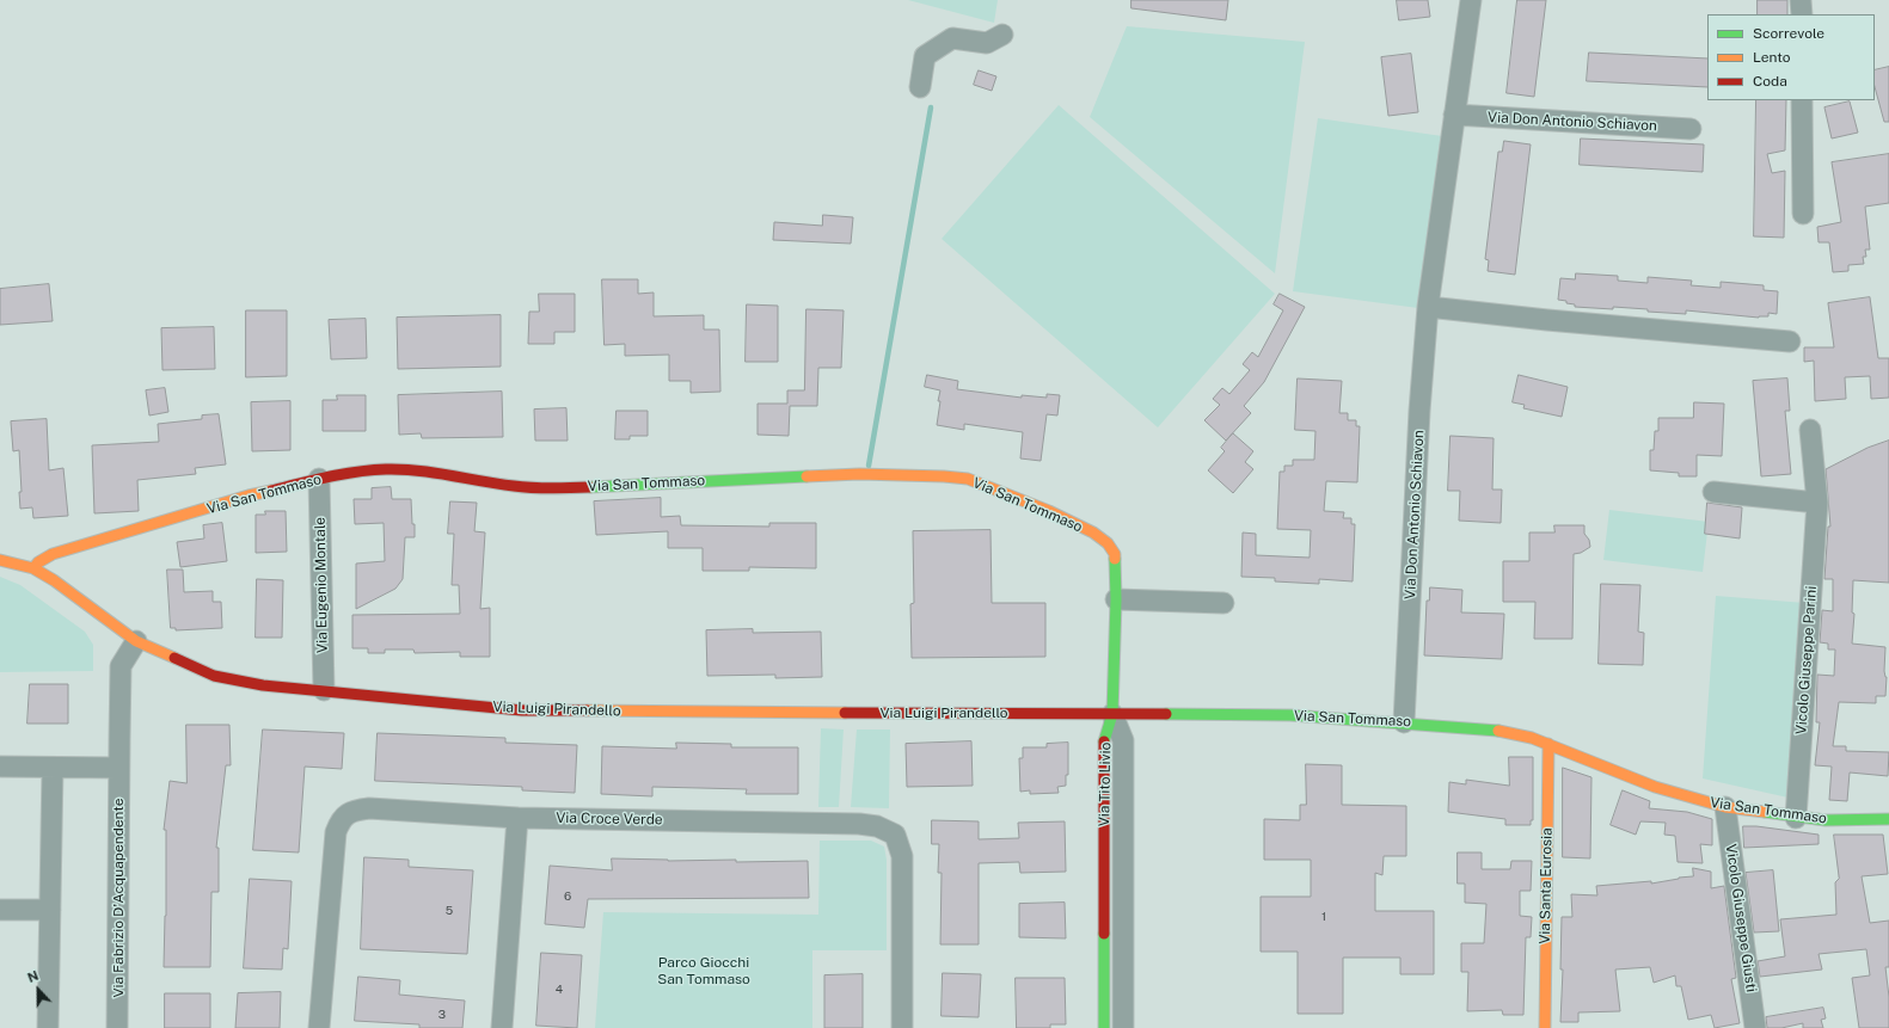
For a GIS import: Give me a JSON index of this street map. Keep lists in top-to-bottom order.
{
  "streets": {
    "street": [
      "Via Don Antonio Schiavon",
      "Via San Tommaso",
      "Via Eugenio Montale",
      "Vicolo Giuseppe Parini",
      "Via Luigi Pirandello",
      "Via Tito Livio",
      "Via Croce Verde",
      "Via Santa Eurosia",
      "Via Fabrizio D'Acquapendente",
      "Vicolo Giuseppe Giusti"
    ]
  },
  "crossings": [
    ["Via Don Antonio Schiavon", "Via San Tommaso"],
    ["Via San Tommaso", "Via Eugenio Montale"],
    ["Via San Tommaso", "Vicolo Giuseppe Parini"],
    ["Via San Tommaso", "Via Luigi Pirandello"],
    ["Via San Tommaso", "Via Tito Livio"],
    ["Via San Tommaso", "Via Santa Eurosia"],
    ["Via San Tommaso", "Vicolo Giuseppe Giusti"],
    ["Via Eugenio Montale", "Via Luigi Pirandello"],
    ["Via Luigi Pirandello", "Via Tito Livio"],
    ["Via Luigi Pirandello", "Via Fabrizio D'Acquapendente"]
  ],
  "parks": ["Parco Giocchi San Tommaso"],
  "house_numbers": [
    "6",
    "5",
    "1",
    "4",
    "3"
  ],
  "legend": ["Scorrevole", "Lento", "Coda"],
  "north": "top"
}
